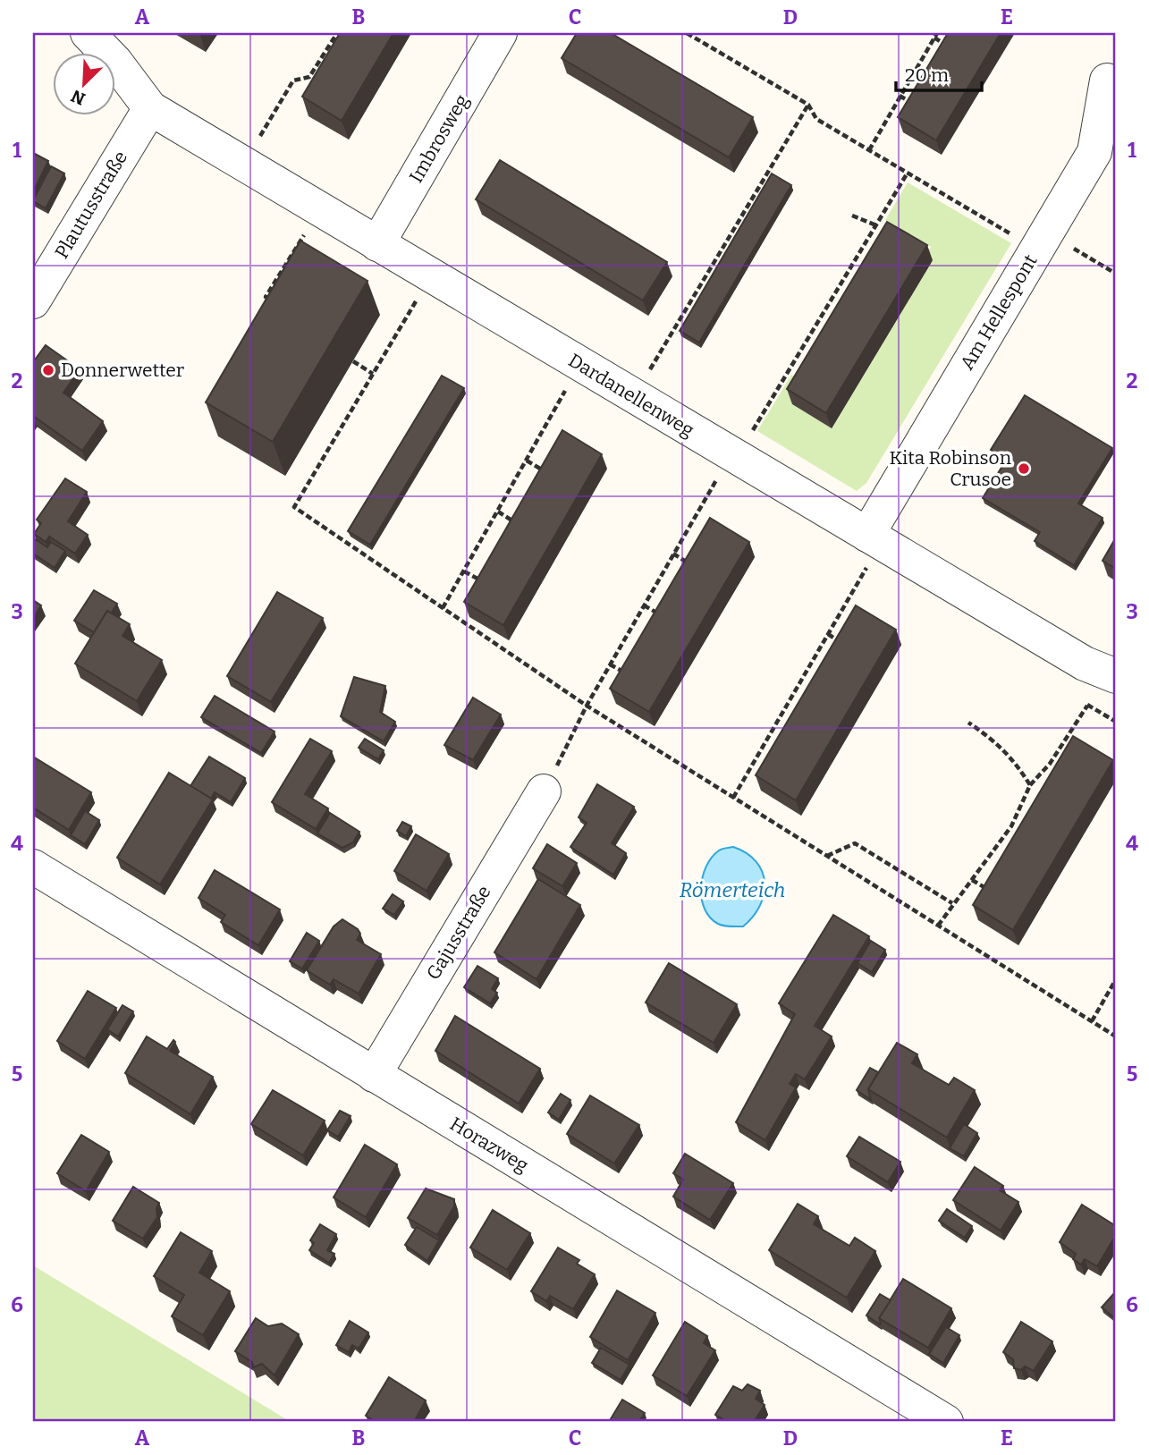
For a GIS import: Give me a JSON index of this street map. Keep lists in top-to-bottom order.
{
  "streets": {
    "street": [
      "Imbrosweg",
      "Plautusstraße",
      "Am Hellespont",
      "Dardanellenweg",
      "Gajusstraße",
      "Horazweg"
    ]
  },
  "crossings": [
    ["Imbrosweg", "Dardanellenweg"],
    ["Plautusstraße", "Dardanellenweg"],
    ["Am Hellespont", "Dardanellenweg"],
    ["Gajusstraße", "Horazweg"]
  ],
  "water": ["Römerteich"],
  "places": ["Donnerwetter", "Kita Robinson Crusoe"],
  "scale_bar": "20 m",
  "north": "bottom left",
  "grid": {
    "columns": [
      "A",
      "B",
      "C",
      "D",
      "E"
    ],
    "rows": [
      "1",
      "2",
      "3",
      "4",
      "5",
      "6"
    ]
  }
}
